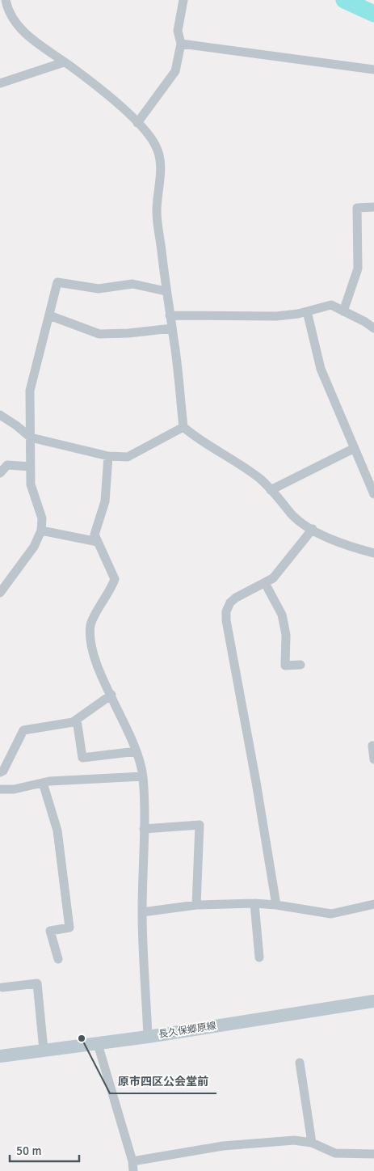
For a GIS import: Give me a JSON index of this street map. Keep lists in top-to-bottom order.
{
  "streets": {
    "main road": ["長久保郷原線"]
  },
  "places": ["原市四区公会堂前"],
  "scale_bar": "50 m"
}
